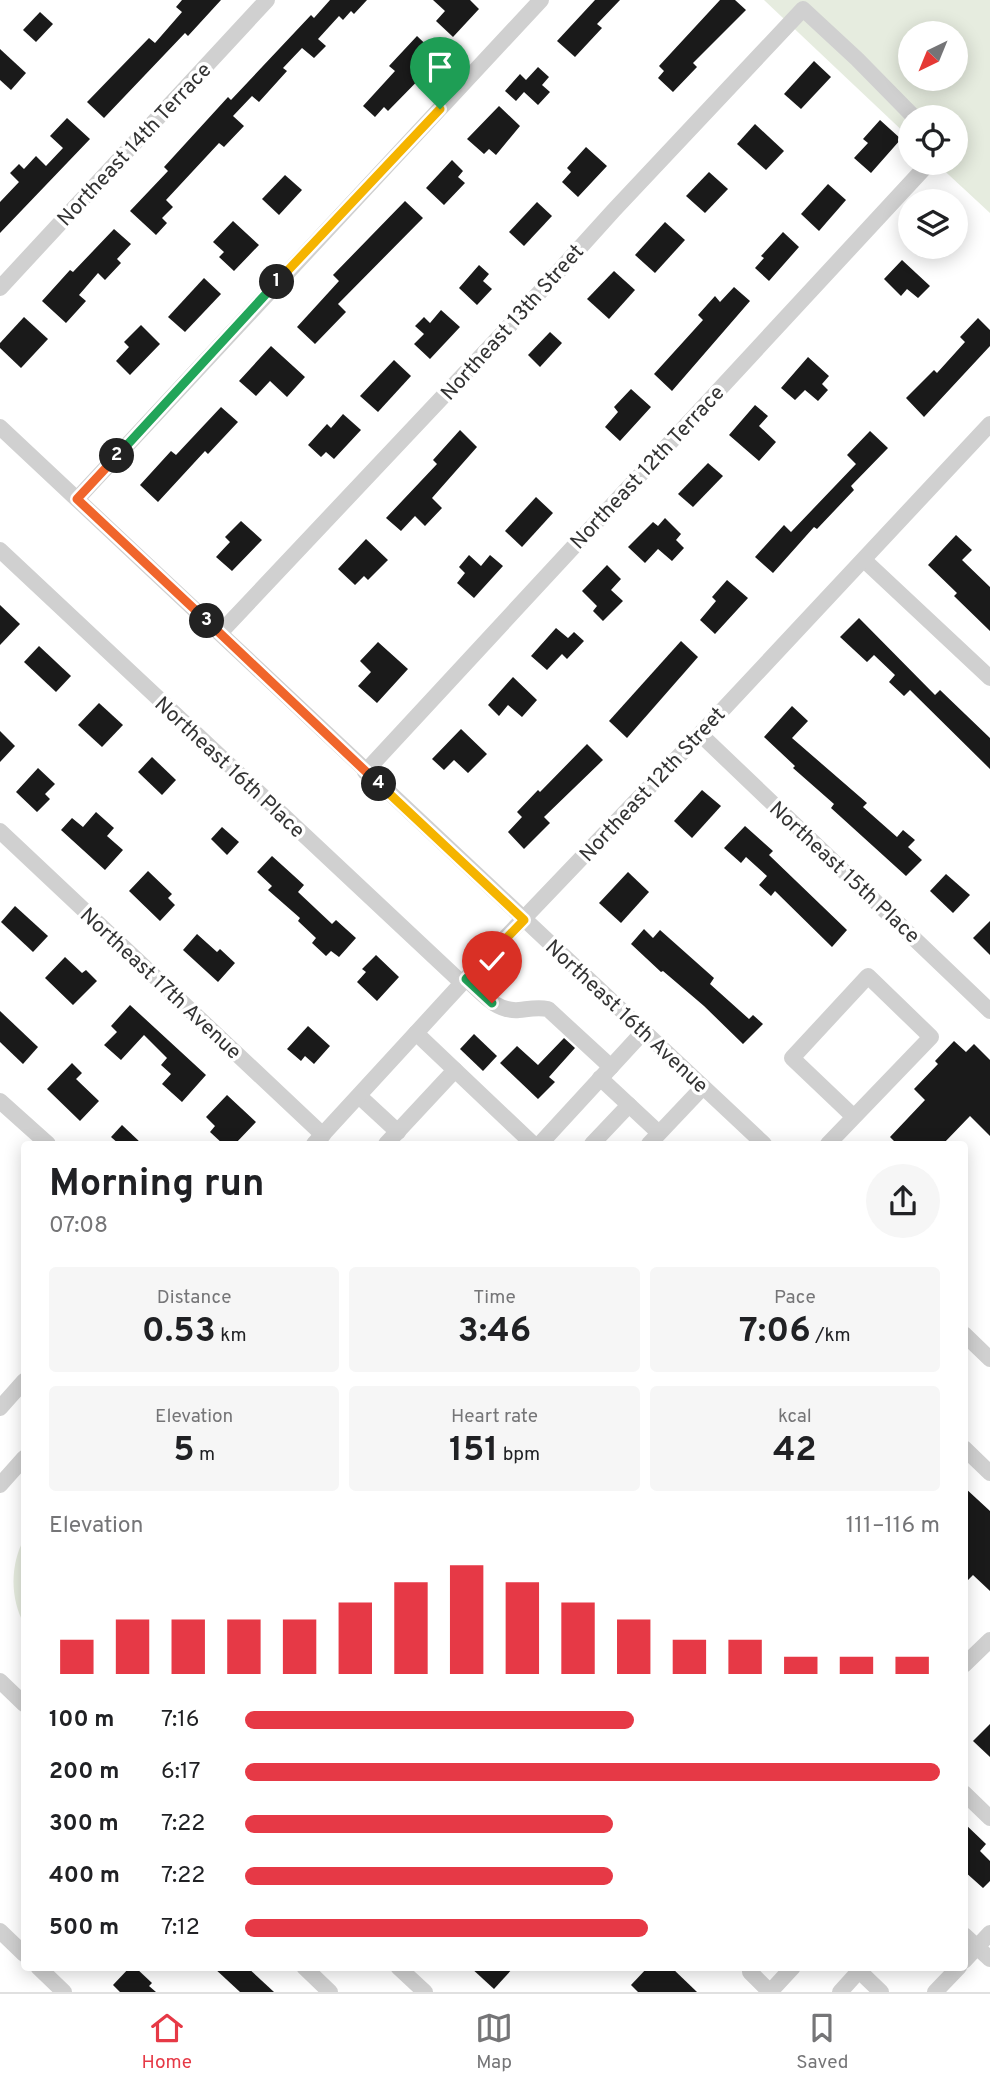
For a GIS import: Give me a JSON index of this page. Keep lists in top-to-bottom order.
{
  "streets": {
    "street": [
      "Northeast 14th Terrace",
      "Northeast 13th Street",
      "Northeast 12th Terrace",
      "Northeast 16th Place",
      "Northeast 12th Street",
      "Northeast 15th Place",
      "Northeast 17th Avenue",
      "Northeast 16th Avenue"
    ]
  },
  "crossings": [
    ["Northeast 13th Street", "Northeast 16th Avenue"],
    ["Northeast 12th Terrace", "Northeast 16th Avenue"],
    ["Northeast 16th Place", "Northeast 12th Street"],
    ["Northeast 12th Street", "Northeast 15th Place"],
    ["Northeast 12th Street", "Northeast 17th Avenue"],
    ["Northeast 12th Street", "Northeast 16th Avenue"]
  ],
  "north": "bottom left",
  "page": {
    "pins": [
      "1",
      "2",
      "3",
      "4"
    ],
    "heading": ["Morning run", "07:08"],
    "stats": [
      ["Distance", "0.53 km"],
      ["Time", "3:46"],
      ["Pace", "7:06 /km"],
      ["Elevation", "5 m"],
      ["Heart rate", "151 bpm"],
      ["kcal", "42"]
    ],
    "chart": ["Elevation", "111–116 m"],
    "list": [
      {
        "name": "100 m",
        "note": "7:16"
      },
      {
        "name": "200 m",
        "note": "6:17"
      },
      {
        "name": "300 m",
        "note": "7:22"
      },
      {
        "name": "400 m",
        "note": "7:22"
      },
      {
        "name": "500 m",
        "note": "7:12"
      }
    ],
    "tabs": ["Home", "Map", "Saved"]
  }
}
